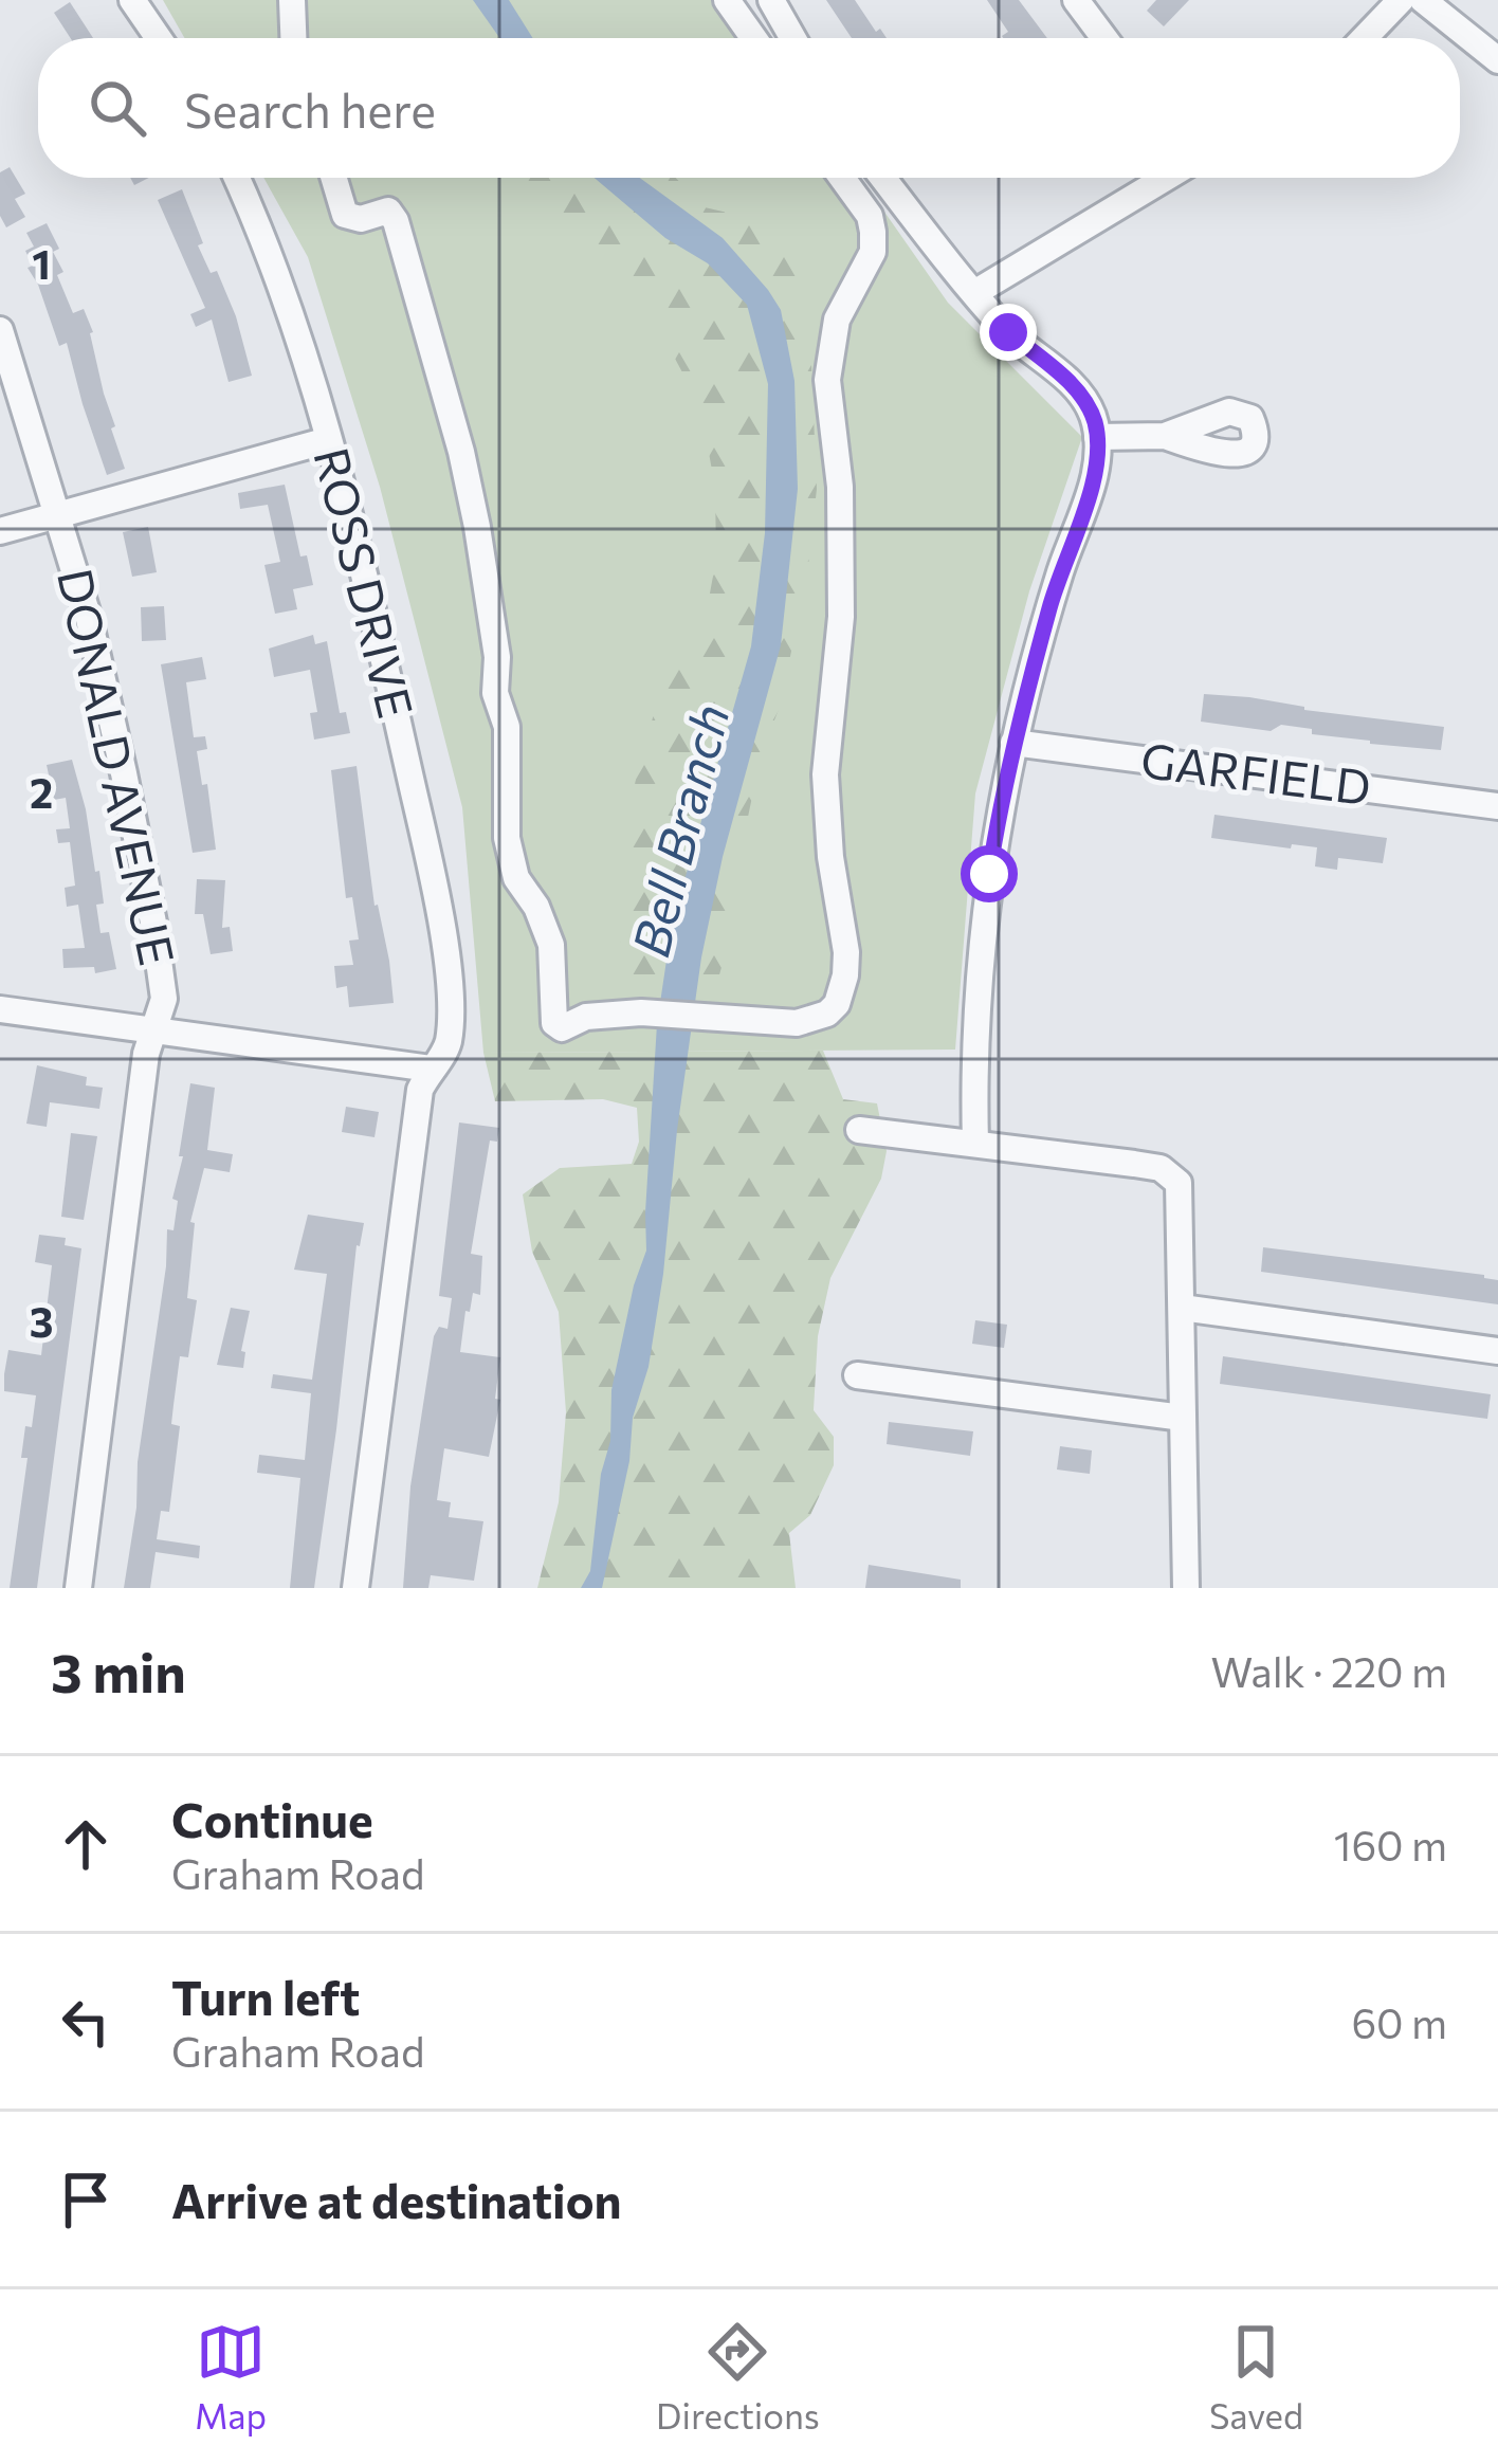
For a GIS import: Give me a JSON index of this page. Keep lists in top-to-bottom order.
{
  "streets": {
    "street": ["ROSS DRIVE", "DONALD AVENUE", "GARFIELD"]
  },
  "water": ["Bell Branch"],
  "page": {
    "search": "Search here",
    "heading": ["3 min", "Walk · 220 m"],
    "list": [
      ["Continue", "Graham Road", "160 m"],
      ["Turn left", "Graham Road", "60 m"],
      "Arrive at destination"
    ],
    "nav": ["Map", "Directions", "Saved"]
  },
  "grid": {
    "rows": ["1", "2", "3"]
  }
}
